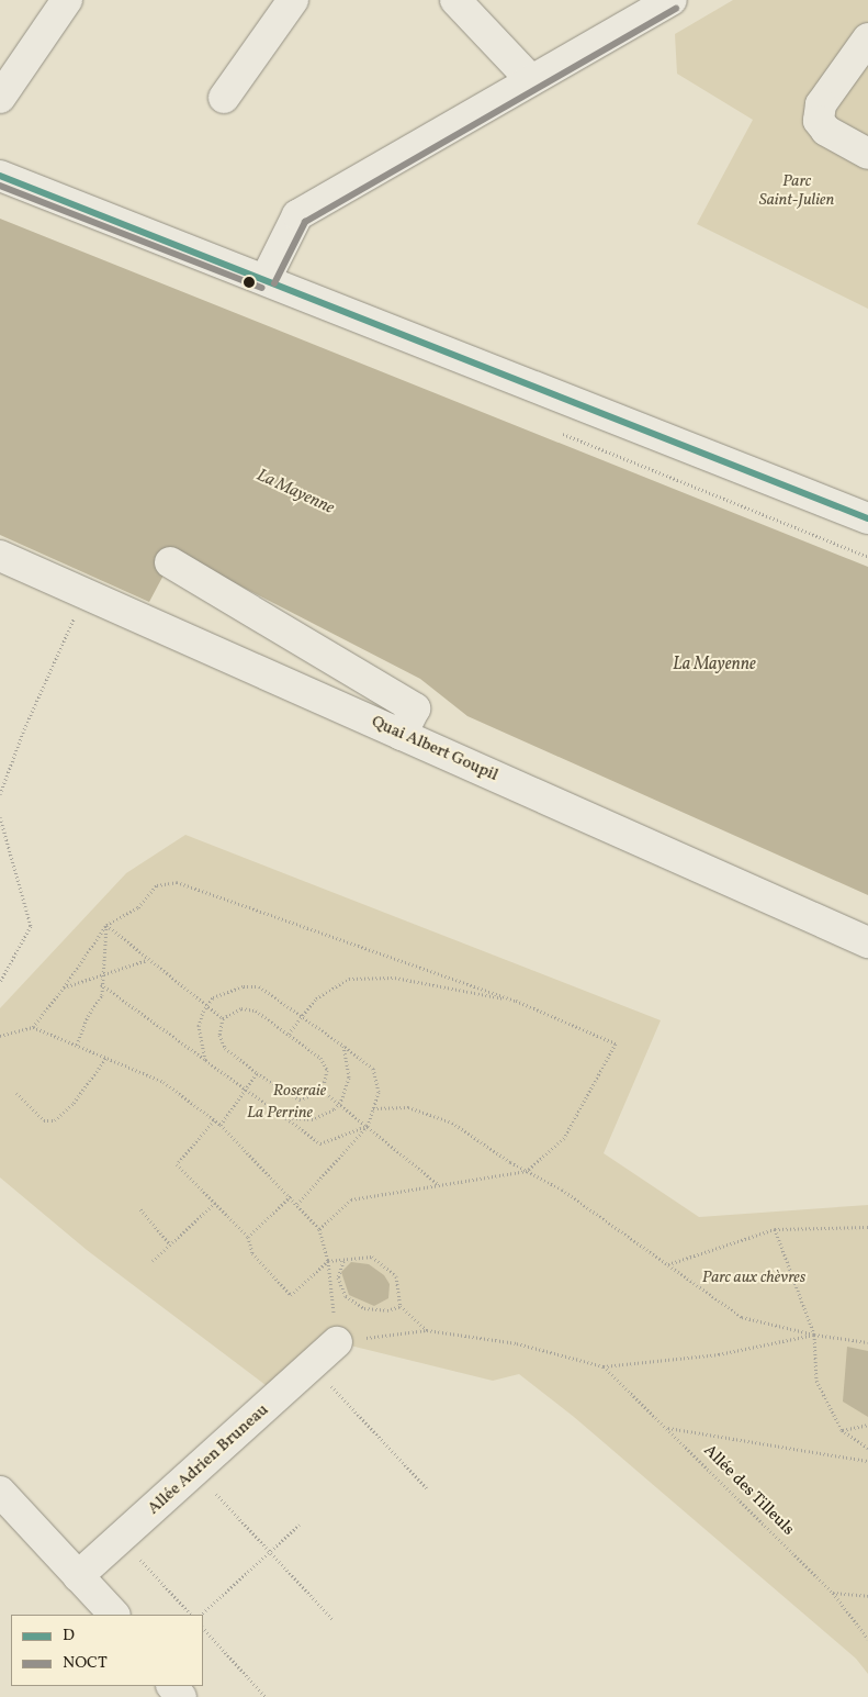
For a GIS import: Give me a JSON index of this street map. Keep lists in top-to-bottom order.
{
  "streets": {
    "street": ["Quai Albert Goupil", "Allée Adrien Bruneau"],
    "path": ["Allée des Tilleuls"]
  },
  "water": ["La Mayenne"],
  "parks": [
    "Parc Saint-Julien",
    "Roseraie",
    "La Perrine",
    "Parc aux chèvres"
  ],
  "lines": ["transit line NOCT", "transit line D"],
  "legend": ["D", "NOCT"]
}
